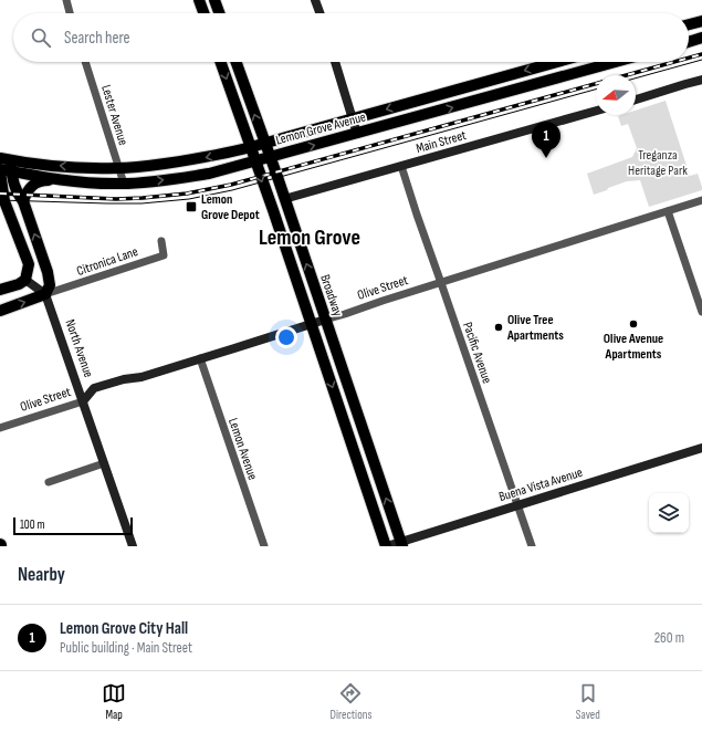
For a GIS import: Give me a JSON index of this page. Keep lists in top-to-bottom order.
{
  "streets": {
    "main road": ["Lemon Grove Avenue", "Broadway", "North Avenue"],
    "street": [
      "Lester Avenue",
      "Main Street",
      "Citronica Lane",
      "Olive Street",
      "Pacific Avenue",
      "Lemon Avenue",
      "Buena Vista Avenue"
    ]
  },
  "crossings": [
    ["Lester Avenue", "Lemon Grove Avenue"],
    ["Lemon Grove Avenue", "Broadway"],
    ["Lemon Grove Avenue", "North Avenue"],
    ["Main Street", "Broadway"],
    ["Main Street", "Pacific Avenue"],
    ["Citronica Lane", "North Avenue"],
    ["Olive Street", "Broadway"],
    ["Olive Street", "North Avenue"],
    ["Olive Street", "Pacific Avenue"],
    ["Olive Street", "Lemon Avenue"],
    ["Broadway", "Buena Vista Avenue"],
    ["Pacific Avenue", "Buena Vista Avenue"]
  ],
  "districts": ["Lemon Grove"],
  "parks": ["Treganza Heritage Park"],
  "places": {
    "transit": ["Lemon Grove Depot"],
    "other": ["Olive Avenue Apartments", "Olive Tree Apartments"]
  },
  "scale_bar": "100 m",
  "north": "left",
  "page": {
    "search": "Search here",
    "pins": "1",
    "scale": "100 m",
    "heading": "Nearby",
    "list": [
      {
        "mark": "1",
        "name": "Lemon Grove City Hall",
        "note": "Public building · Main Street",
        "value": "260 m"
      }
    ],
    "nav": ["Map", "Directions", "Saved"]
  }
}
